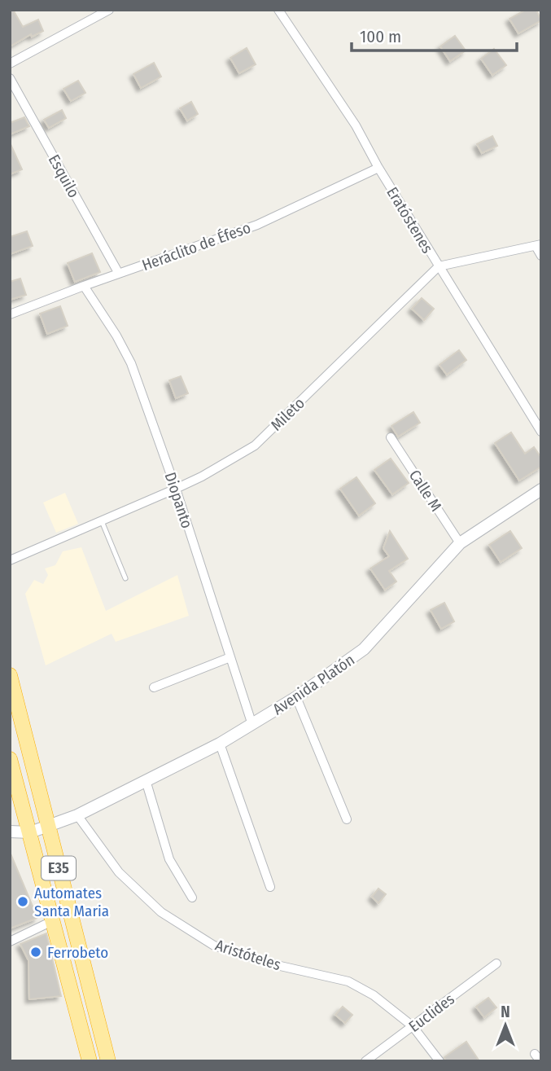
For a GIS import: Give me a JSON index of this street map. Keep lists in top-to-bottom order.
{
  "streets": {
    "highway": ["E35"],
    "street": [
      "Esquilo",
      "Eratóstenes",
      "Heráclito de Éfeso",
      "Mileto",
      "Calle M",
      "Diopanto",
      "Avenida Platón",
      "Aristóteles",
      "Euclides"
    ]
  },
  "crossings": [
    ["Esquilo", "Heráclito de Éfeso"],
    ["Eratóstenes", "Heráclito de Éfeso"],
    ["Eratóstenes", "Mileto"],
    ["Heráclito de Éfeso", "Diopanto"],
    ["Mileto", "Diopanto"],
    ["Calle M", "Avenida Platón"],
    ["Diopanto", "Avenida Platón"],
    ["Avenida Platón", "E35"],
    ["Avenida Platón", "Aristóteles"],
    ["Aristóteles", "Euclides"]
  ],
  "places": ["Automates Santa Maria", "Ferrobeto"],
  "scale_bar": "100 m",
  "north": "top"
}
